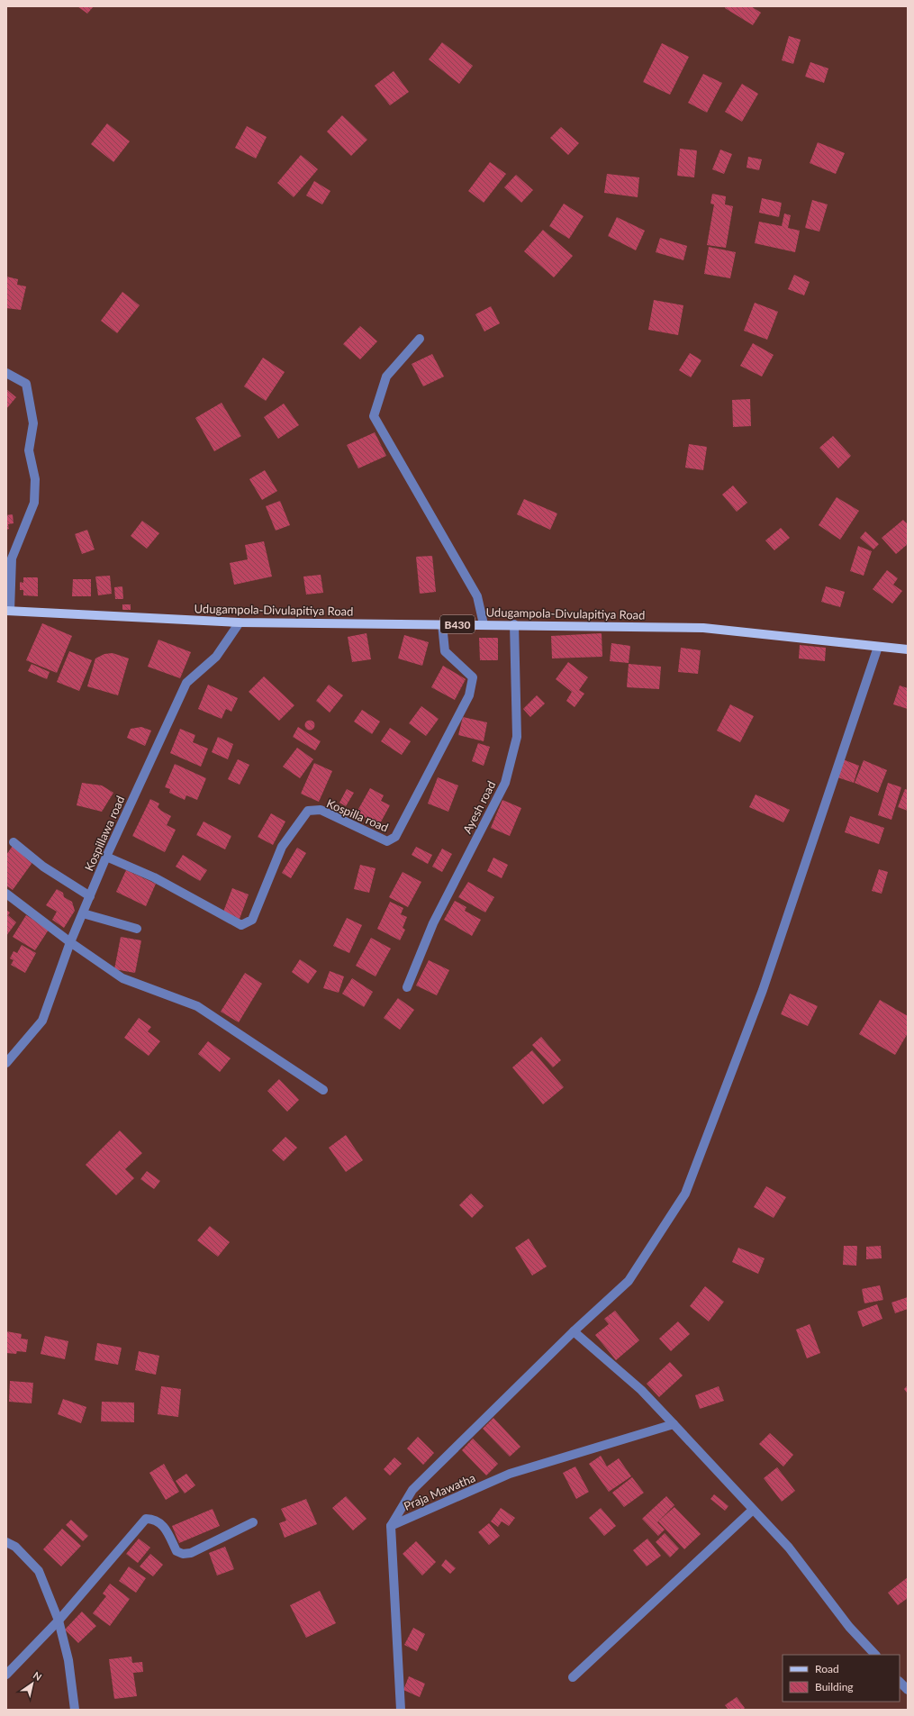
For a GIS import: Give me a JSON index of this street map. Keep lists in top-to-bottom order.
{
  "streets": {
    "main road": ["Udugampola-Divulapitiya Road", "B430"],
    "street": [
      "Ayesh road",
      "Kospilla road",
      "Kospillawa road",
      "Praja Mawatha"
    ]
  },
  "crossings": [
    ["Udugampola-Divulapitiya Road", "Ayesh road"],
    ["Udugampola-Divulapitiya Road", "Kospilla road"],
    ["Udugampola-Divulapitiya Road", "Kospillawa road"],
    ["Kospilla road", "Kospillawa road"]
  ],
  "legend": ["Road", "Building"],
  "north": "top right"
}
